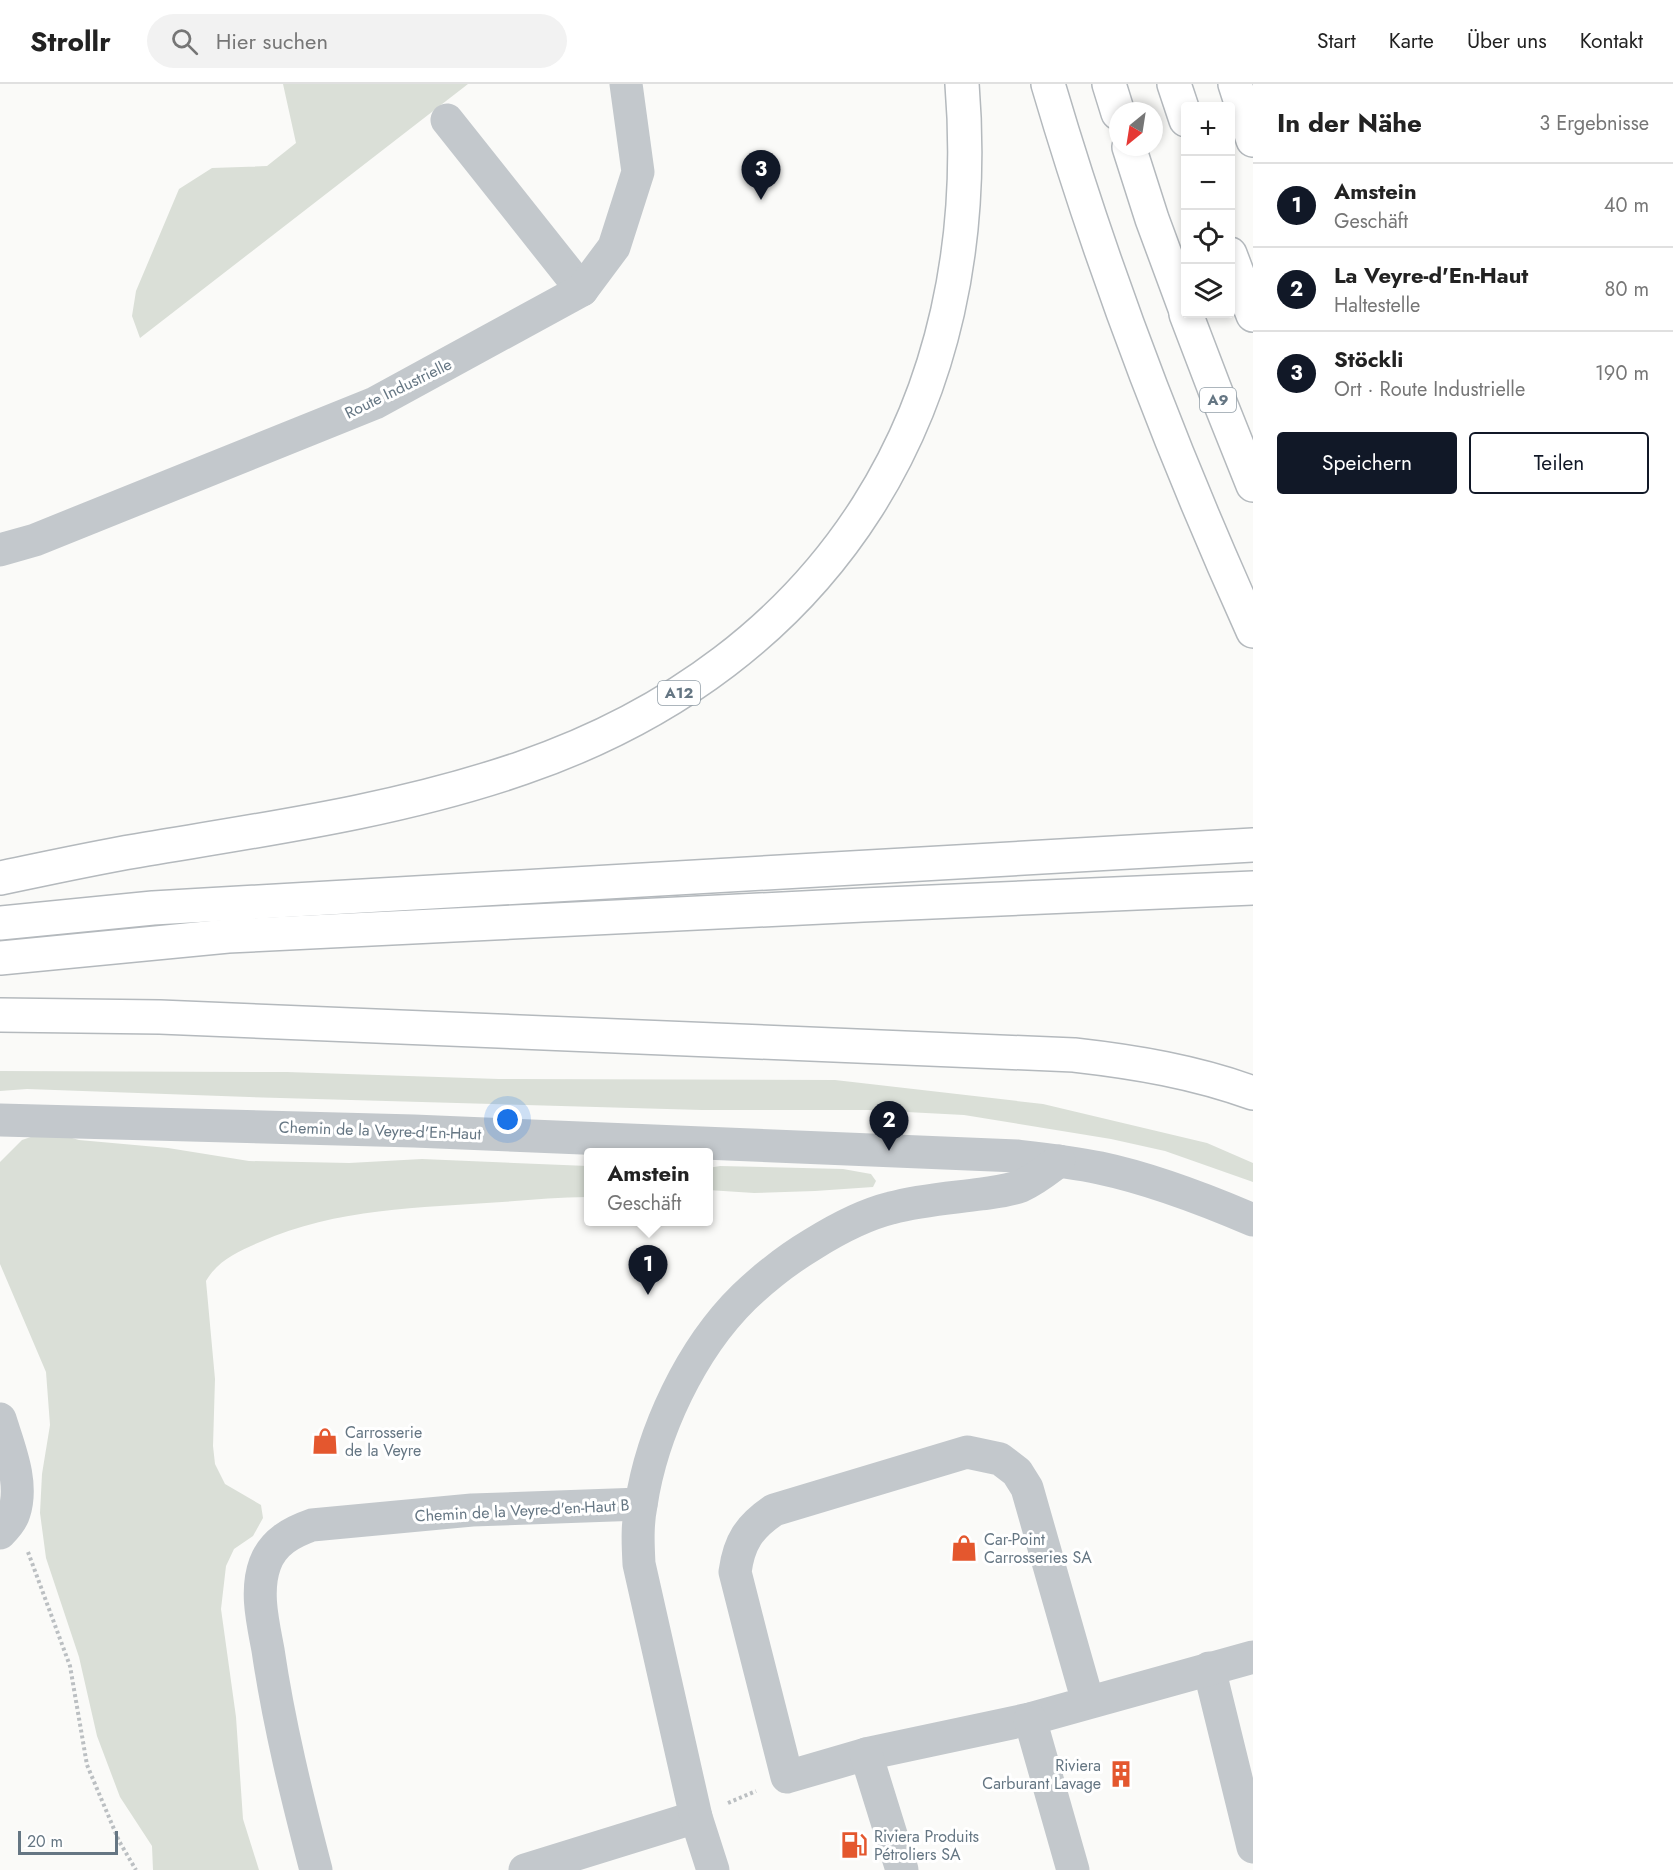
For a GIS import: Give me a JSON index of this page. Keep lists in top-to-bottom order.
{
  "streets": {
    "highway": ["A9", "A12"],
    "street": ["Route Industrielle", "Chemin de la Veyre-d'En-Haut", "Chemin de la Veyre-d'en-Haut B"]
  },
  "crossings": [
    ["Chemin de la Veyre-d'En-Haut", "Chemin de la Veyre-d'en-Haut B"]
  ],
  "places": {
    "shop": ["Carrosserie de la Veyre", "Car-Point Carrosseries SA"],
    "building": ["Riviera Carburant Lavage"],
    "fuel station": ["Riviera Produits Pétroliers SA"]
  },
  "scale_bar": "20 m",
  "north": "bottom left",
  "page": {
    "header": "Strollr",
    "search": "Hier suchen",
    "nav": [
      "Start",
      "Karte",
      "Über uns",
      "Kontakt"
    ],
    "heading": ["In der Nähe", "3 Ergebnisse"],
    "map_buttons": ["+", "−"],
    "pins": ["3", "2", "1"],
    "list": [
      {
        "mark": "1",
        "name": "Amstein",
        "note": "Geschäft",
        "value": "40 m"
      },
      {
        "mark": "2",
        "name": "La Veyre-d'En-Haut",
        "note": "Haltestelle",
        "value": "80 m"
      },
      {
        "mark": "3",
        "name": "Stöckli",
        "note": "Ort · Route Industrielle",
        "value": "190 m"
      }
    ],
    "buttons": ["Speichern", "Teilen"],
    "popup": ["Amstein", "Geschäft"],
    "scale": "20 m"
  }
}
